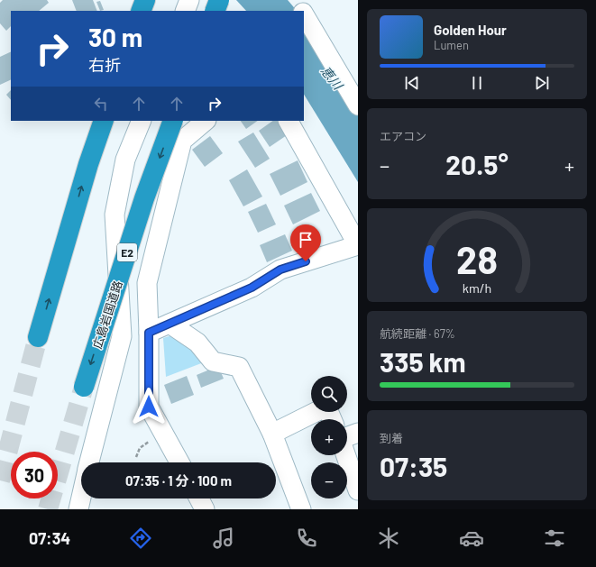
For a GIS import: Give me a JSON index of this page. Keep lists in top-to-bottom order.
{
  "streets": {
    "highway": ["E2", "広島岩国道路"]
  },
  "water": ["恵川"],
  "page": {
    "turn": ["30 m", "右折"],
    "song": ["Golden Hour", "Lumen"],
    "tile": [
      "エアコン",
      ["航続距離 · 67%", "335 km"],
      ["到着", "07:35"]
    ],
    "heat": ["−", "20.5°", "+"],
    "map_buttons": ["+", "−"],
    "limit": "30",
    "trip": "07:35 · 1 分 · 100 m",
    "tabs": "07:34",
    "gauge": ["28", "km/h"]
  }
}
